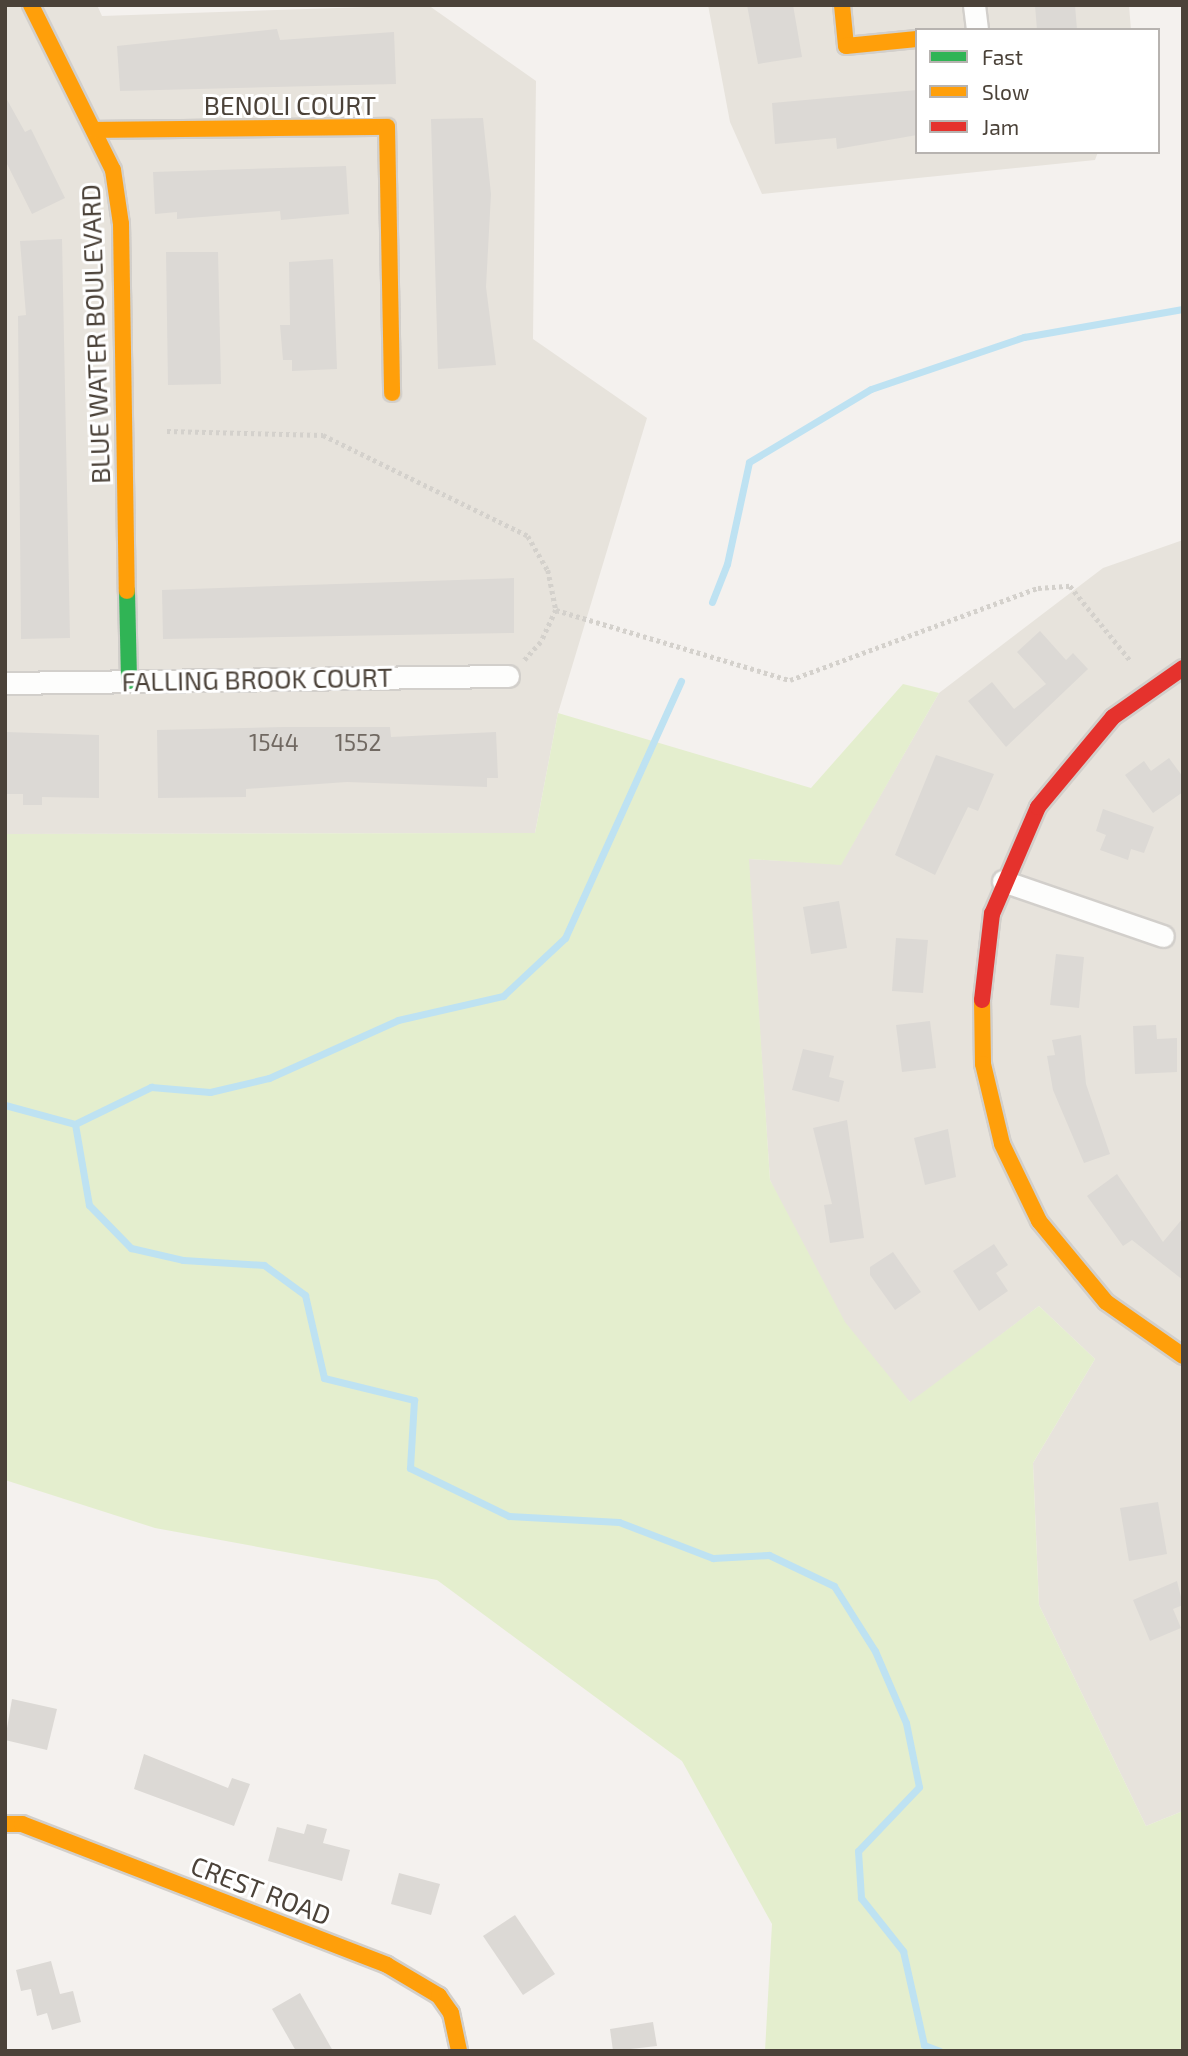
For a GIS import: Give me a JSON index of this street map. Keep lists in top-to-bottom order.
{
  "streets": {
    "street": [
      "BENOLI COURT",
      "BLUE WATER BOULEVARD",
      "FALLING BROOK COURT",
      "CREST ROAD"
    ]
  },
  "crossings": [
    ["BENOLI COURT", "BLUE WATER BOULEVARD"],
    ["BLUE WATER BOULEVARD", "FALLING BROOK COURT"]
  ],
  "house_numbers": ["1544", "1552"],
  "legend": ["Fast", "Slow", "Jam"]
}
